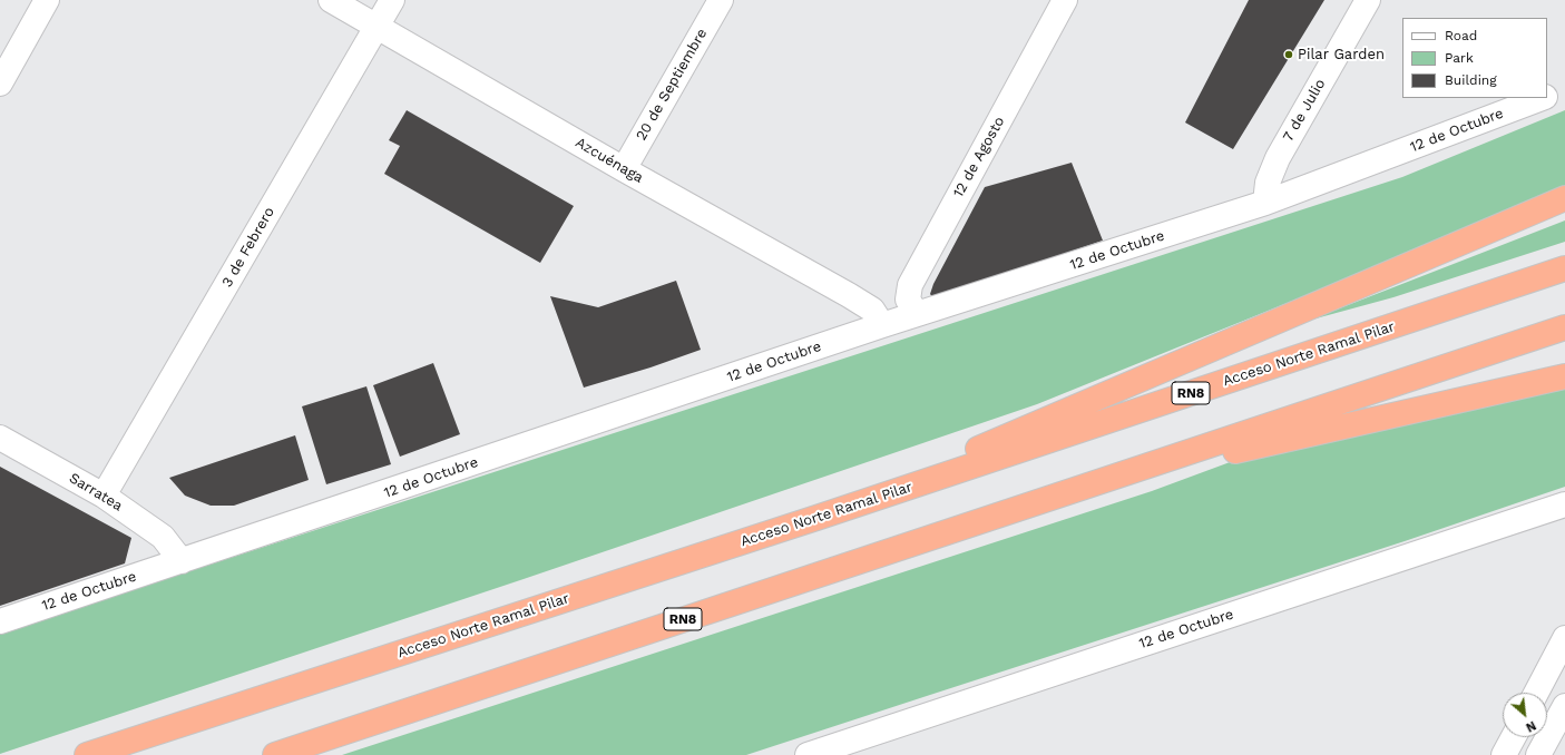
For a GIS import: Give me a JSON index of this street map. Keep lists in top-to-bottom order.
{
  "streets": {
    "highway": ["Acceso Norte Ramal Pilar", "RN8"],
    "street": [
      "20 de Septiembre",
      "7 de Julio",
      "12 de Octubre",
      "12 de Agosto",
      "Azcuénaga",
      "3 de Febrero",
      "Sarratea"
    ]
  },
  "crossings": [
    ["20 de Septiembre", "Azcuénaga"],
    ["7 de Julio", "12 de Octubre"],
    ["12 de Octubre", "12 de Agosto"],
    ["12 de Octubre", "Azcuénaga"],
    ["12 de Octubre", "Sarratea"],
    ["Azcuénaga", "3 de Febrero"],
    ["3 de Febrero", "Sarratea"]
  ],
  "places": ["Pilar Garden"],
  "legend": ["Road", "Park", "Building"],
  "north": "bottom right"
}
